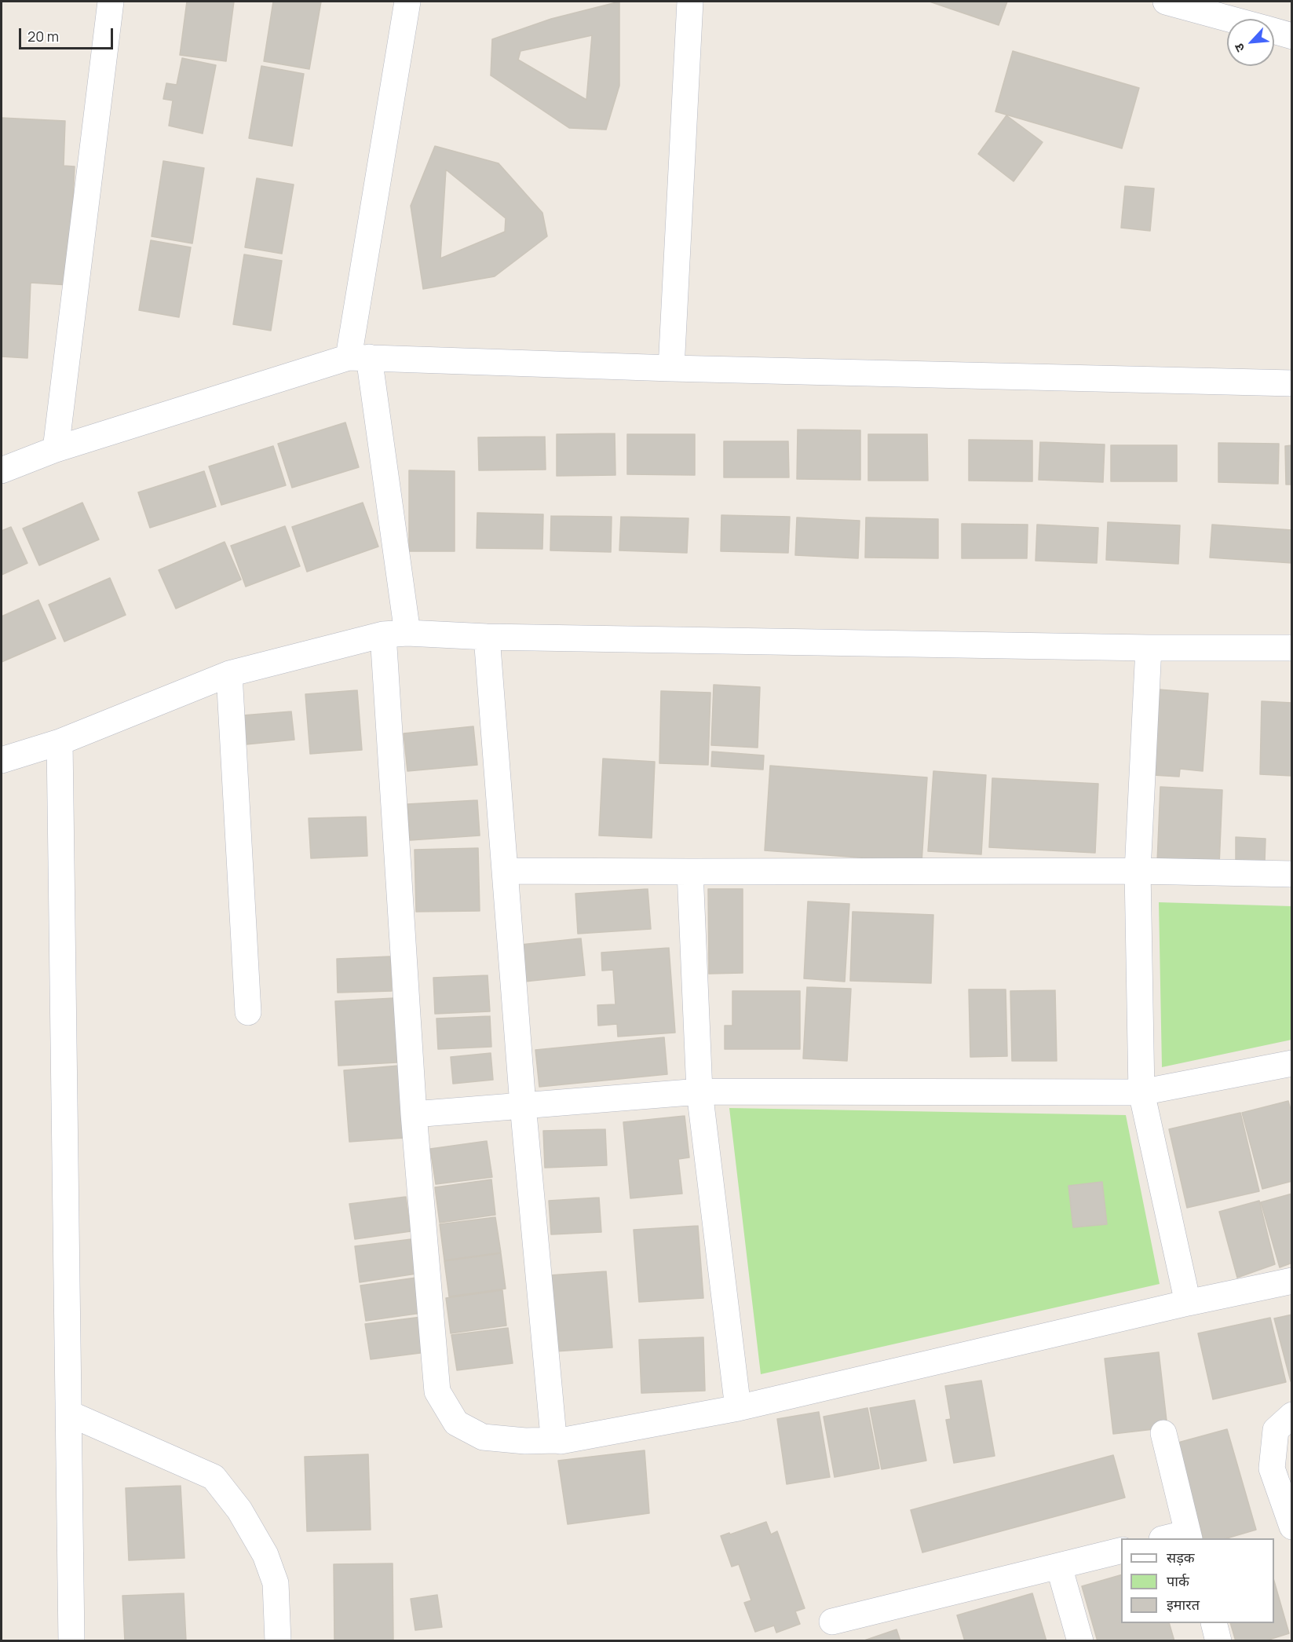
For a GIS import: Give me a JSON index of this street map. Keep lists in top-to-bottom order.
{
  "legend": ["सड़क", "पार्क", "इमारत"],
  "scale_bar": "20 m",
  "north": "bottom left"
}
